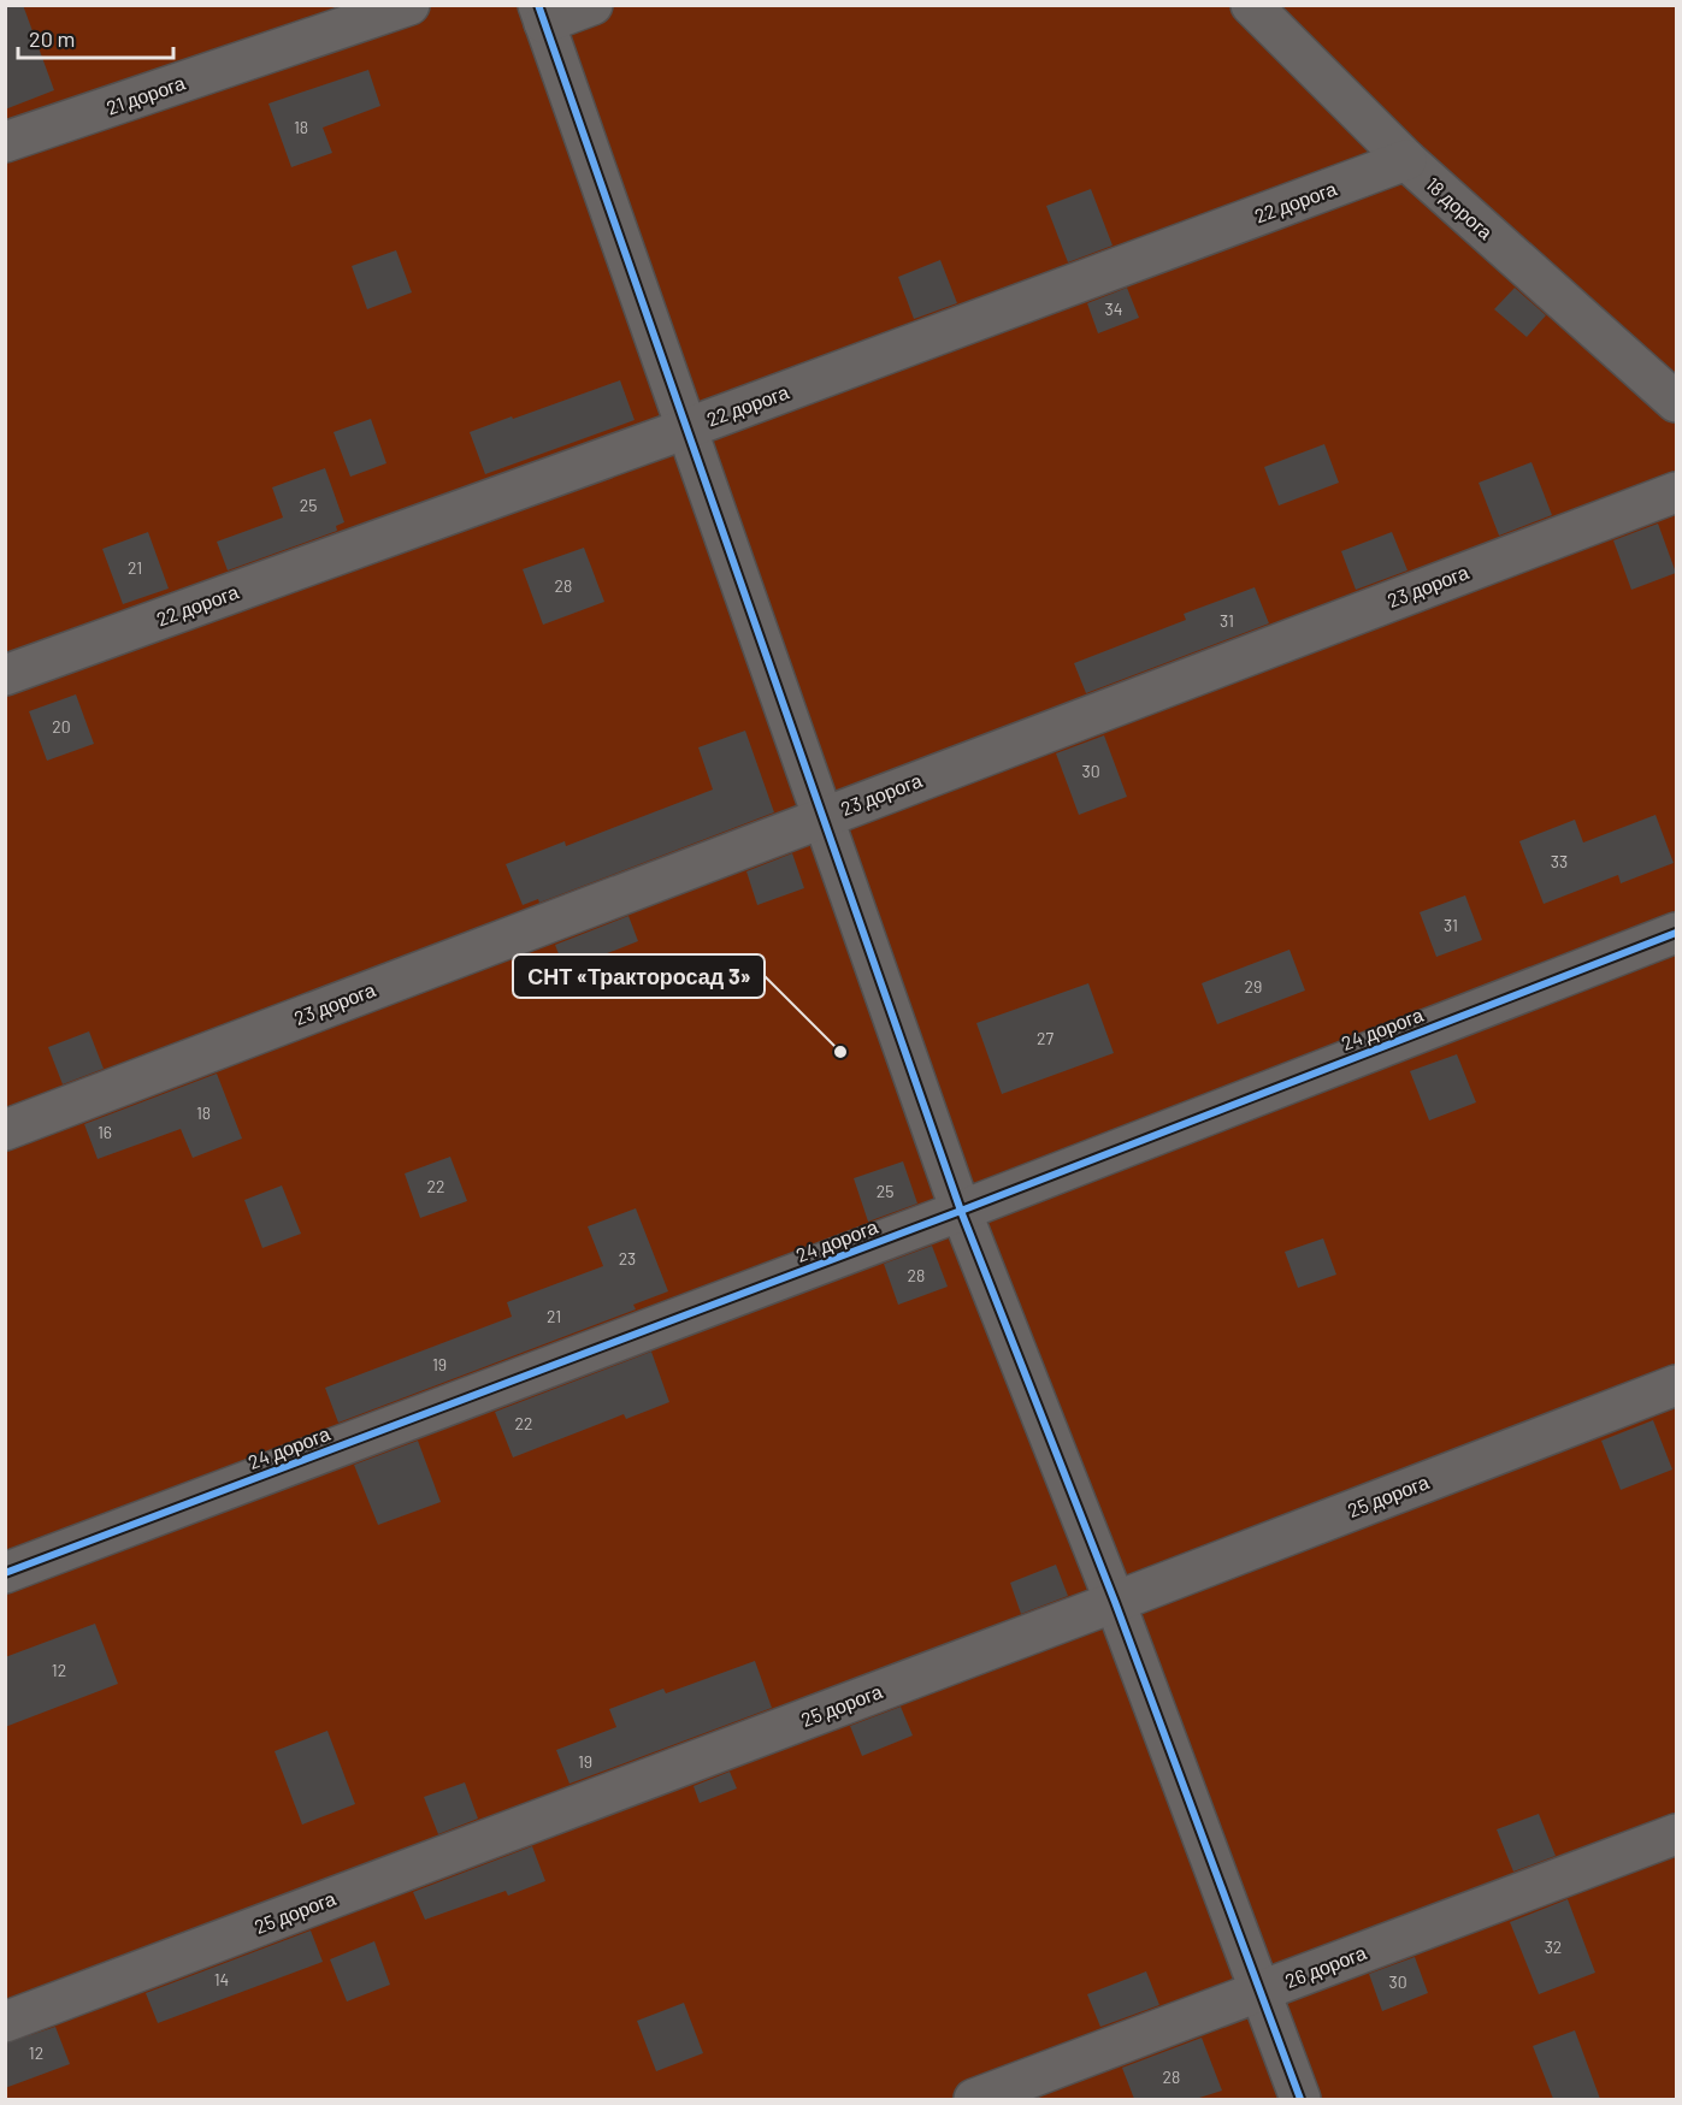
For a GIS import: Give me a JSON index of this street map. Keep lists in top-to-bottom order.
{
  "streets": {
    "street": [
      "21 дорога",
      "22 дорога",
      "18 дорога",
      "23 дорога",
      "24 дорога",
      "25 дорога",
      "26 дорога"
    ]
  },
  "crossings": [
    ["22 дорога", "18 дорога"]
  ],
  "places": ["СНТ «Тракторосад 3»"],
  "house_numbers": [
    "18",
    "34",
    "25",
    "21",
    "28",
    "31",
    "20",
    "30",
    "33",
    "31",
    "29",
    "27",
    "18",
    "16",
    "22",
    "25",
    "23",
    "28",
    "21",
    "19",
    "22",
    "12",
    "19",
    "32",
    "14",
    "30",
    "12",
    "28"
  ],
  "scale_bar": "20 m"
}
